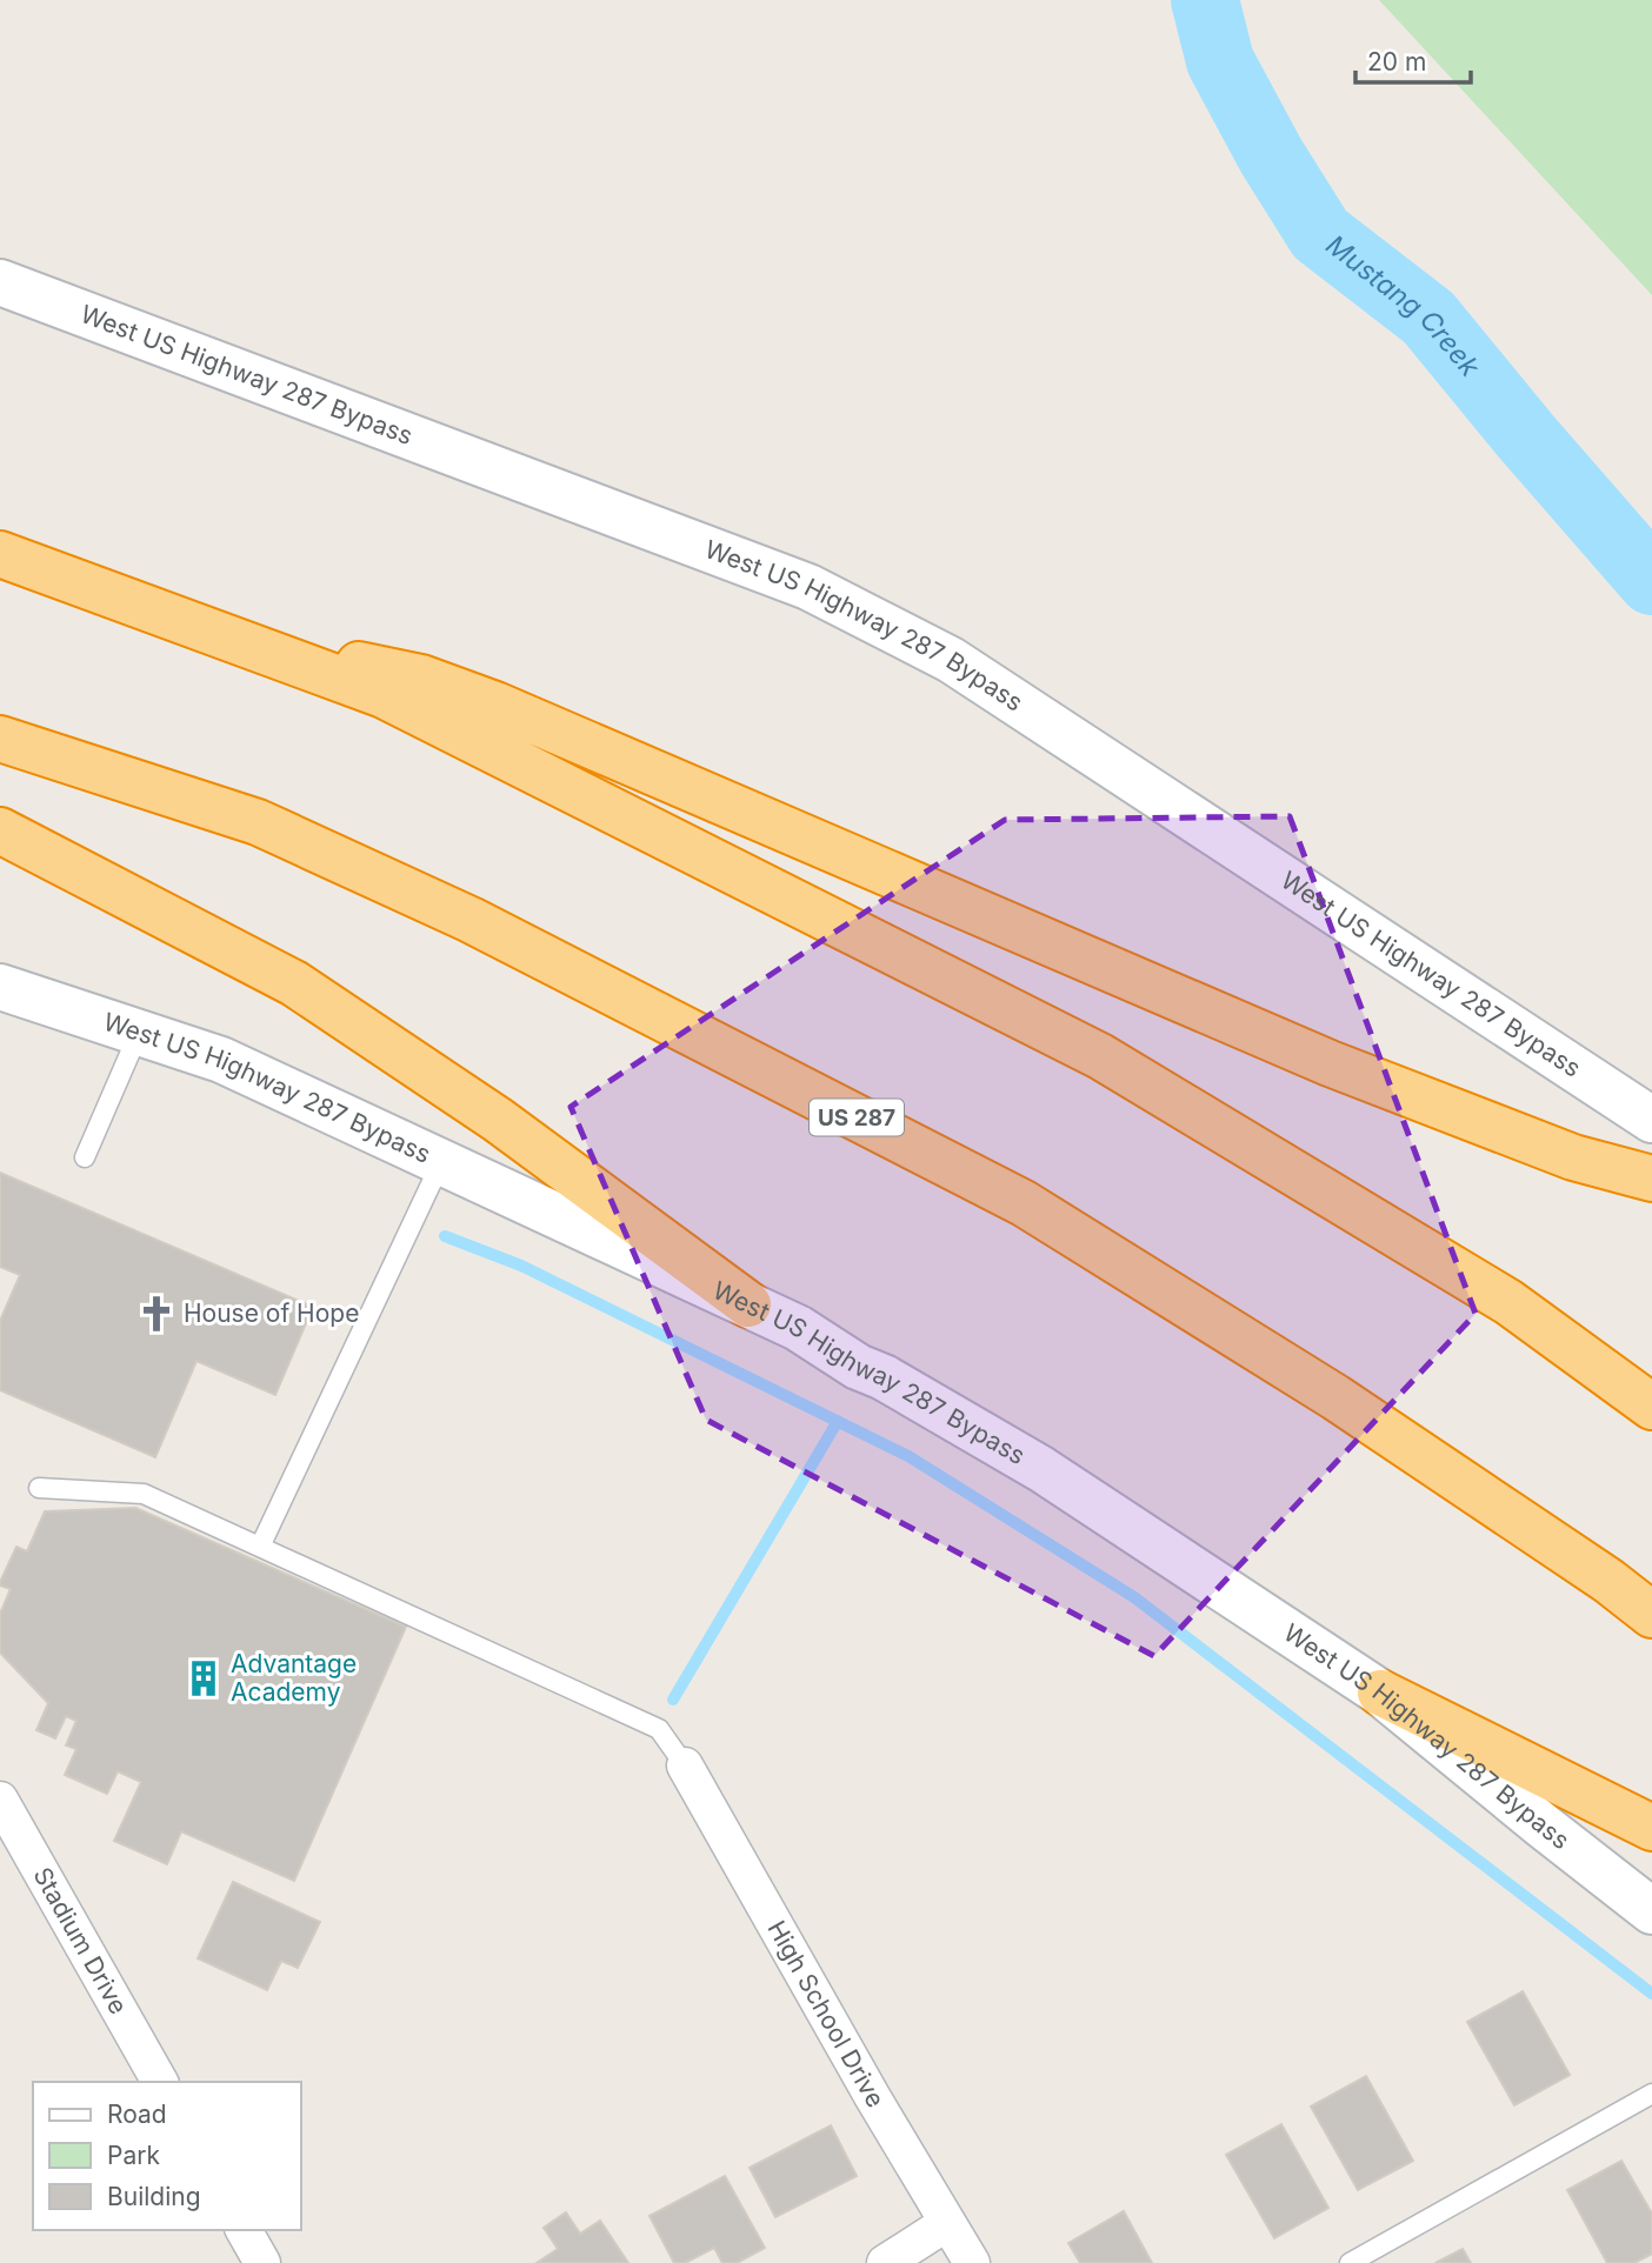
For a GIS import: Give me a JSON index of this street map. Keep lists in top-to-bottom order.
{
  "streets": {
    "highway": ["US 287"],
    "main road": ["West US Highway 287 Bypass"],
    "street": ["Stadium Drive", "High School Drive"]
  },
  "water": ["Mustang Creek"],
  "places": {
    "church": ["House of Hope"],
    "building": ["Advantage Academy"]
  },
  "legend": ["Road", "Park", "Building"],
  "scale_bar": "20 m"
}
